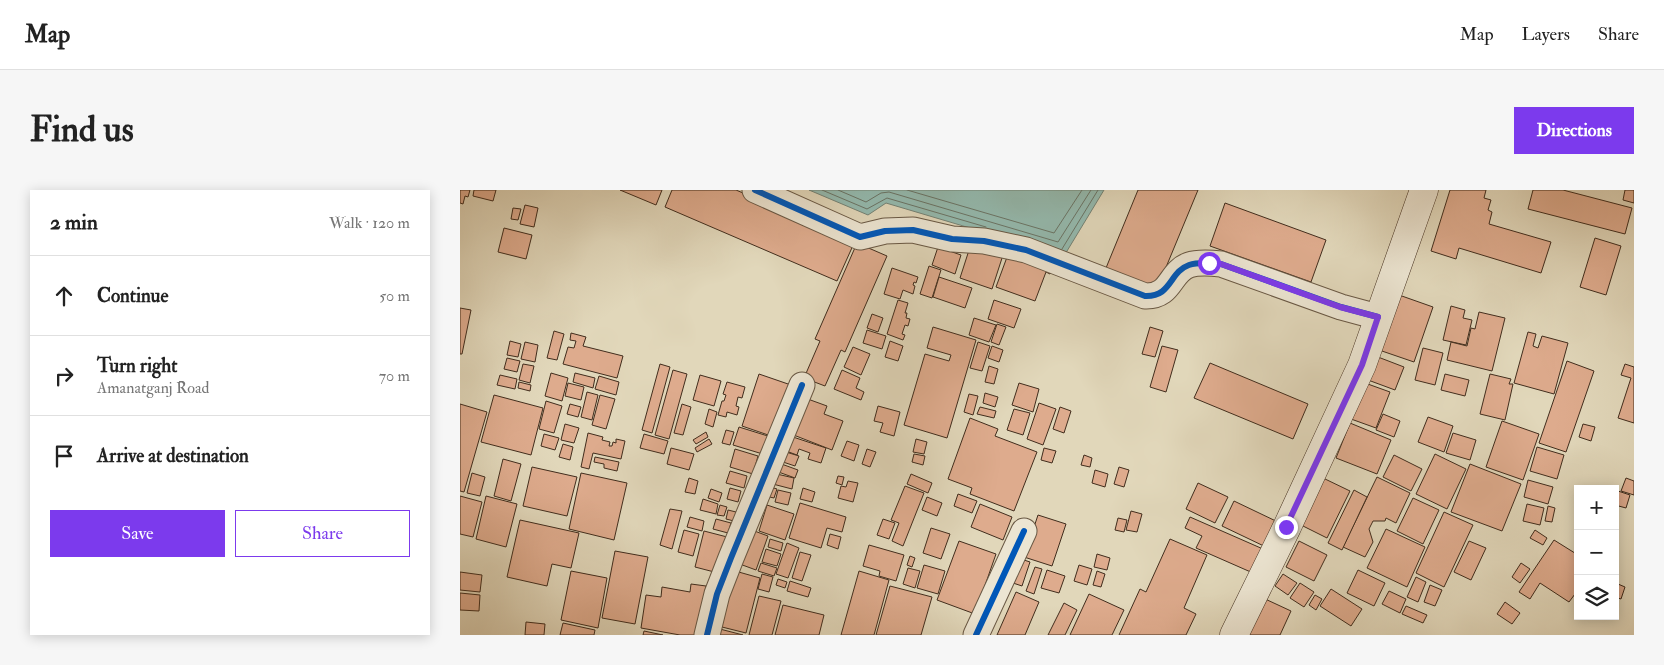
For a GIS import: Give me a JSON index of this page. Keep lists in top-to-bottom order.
{
  "page": {
    "header": "Map",
    "nav": ["Map", "Layers", "Share"],
    "buttons": [
      "Directions",
      ["Save", "Share"]
    ],
    "title": "Find us",
    "heading": ["2 min", "Walk · 120 m"],
    "list": [
      ["Continue", "50 m"],
      ["Turn right", "Amanatganj Road", "70 m"],
      "Arrive at destination"
    ],
    "map_buttons": ["+", "−"]
  }
}
